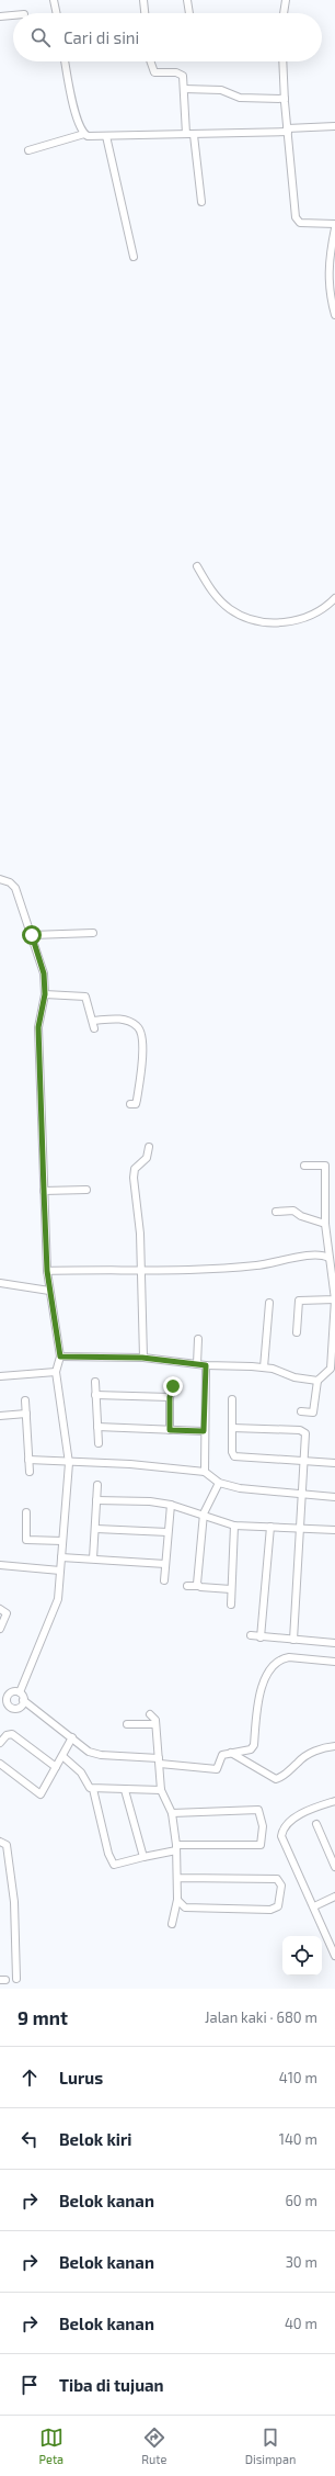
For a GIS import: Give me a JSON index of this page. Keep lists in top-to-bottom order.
{
  "page": {
    "search": "Cari di sini",
    "heading": ["9 mnt", "Jalan kaki · 680 m"],
    "list": [
      ["Lurus", "410 m"],
      ["Belok kiri", "140 m"],
      ["Belok kanan", "60 m"],
      ["Belok kanan", "30 m"],
      ["Belok kanan", "40 m"],
      "Tiba di tujuan"
    ],
    "nav": ["Peta", "Rute", "Disimpan"]
  }
}
